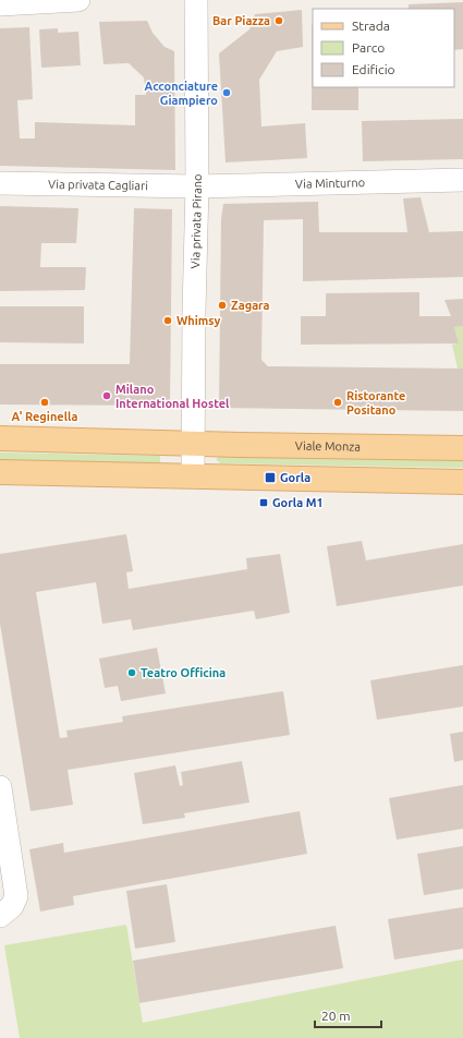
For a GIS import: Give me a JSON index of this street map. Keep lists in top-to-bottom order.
{
  "streets": {
    "main road": ["Viale Monza"],
    "street": ["Via Minturno", "Via privata Cagliari", "Via privata Pirano"]
  },
  "crossings": [
    ["Via Minturno", "Via privata Cagliari"],
    ["Via Minturno", "Via privata Pirano"],
    ["Via privata Cagliari", "Via privata Pirano"],
    ["Via privata Pirano", "Viale Monza"]
  ],
  "places": {
    "other": [
      "Bar Piazza",
      "Acconciature Giampiero",
      "Zagara",
      "Whimsy",
      "Milano International Hostel",
      "A' Reginella",
      "Ristorante Positano",
      "Teatro Officina"
    ],
    "transit": ["Gorla", "Gorla M1"]
  },
  "legend": ["Strada", "Parco", "Edificio"],
  "scale_bar": "20 m"
}
